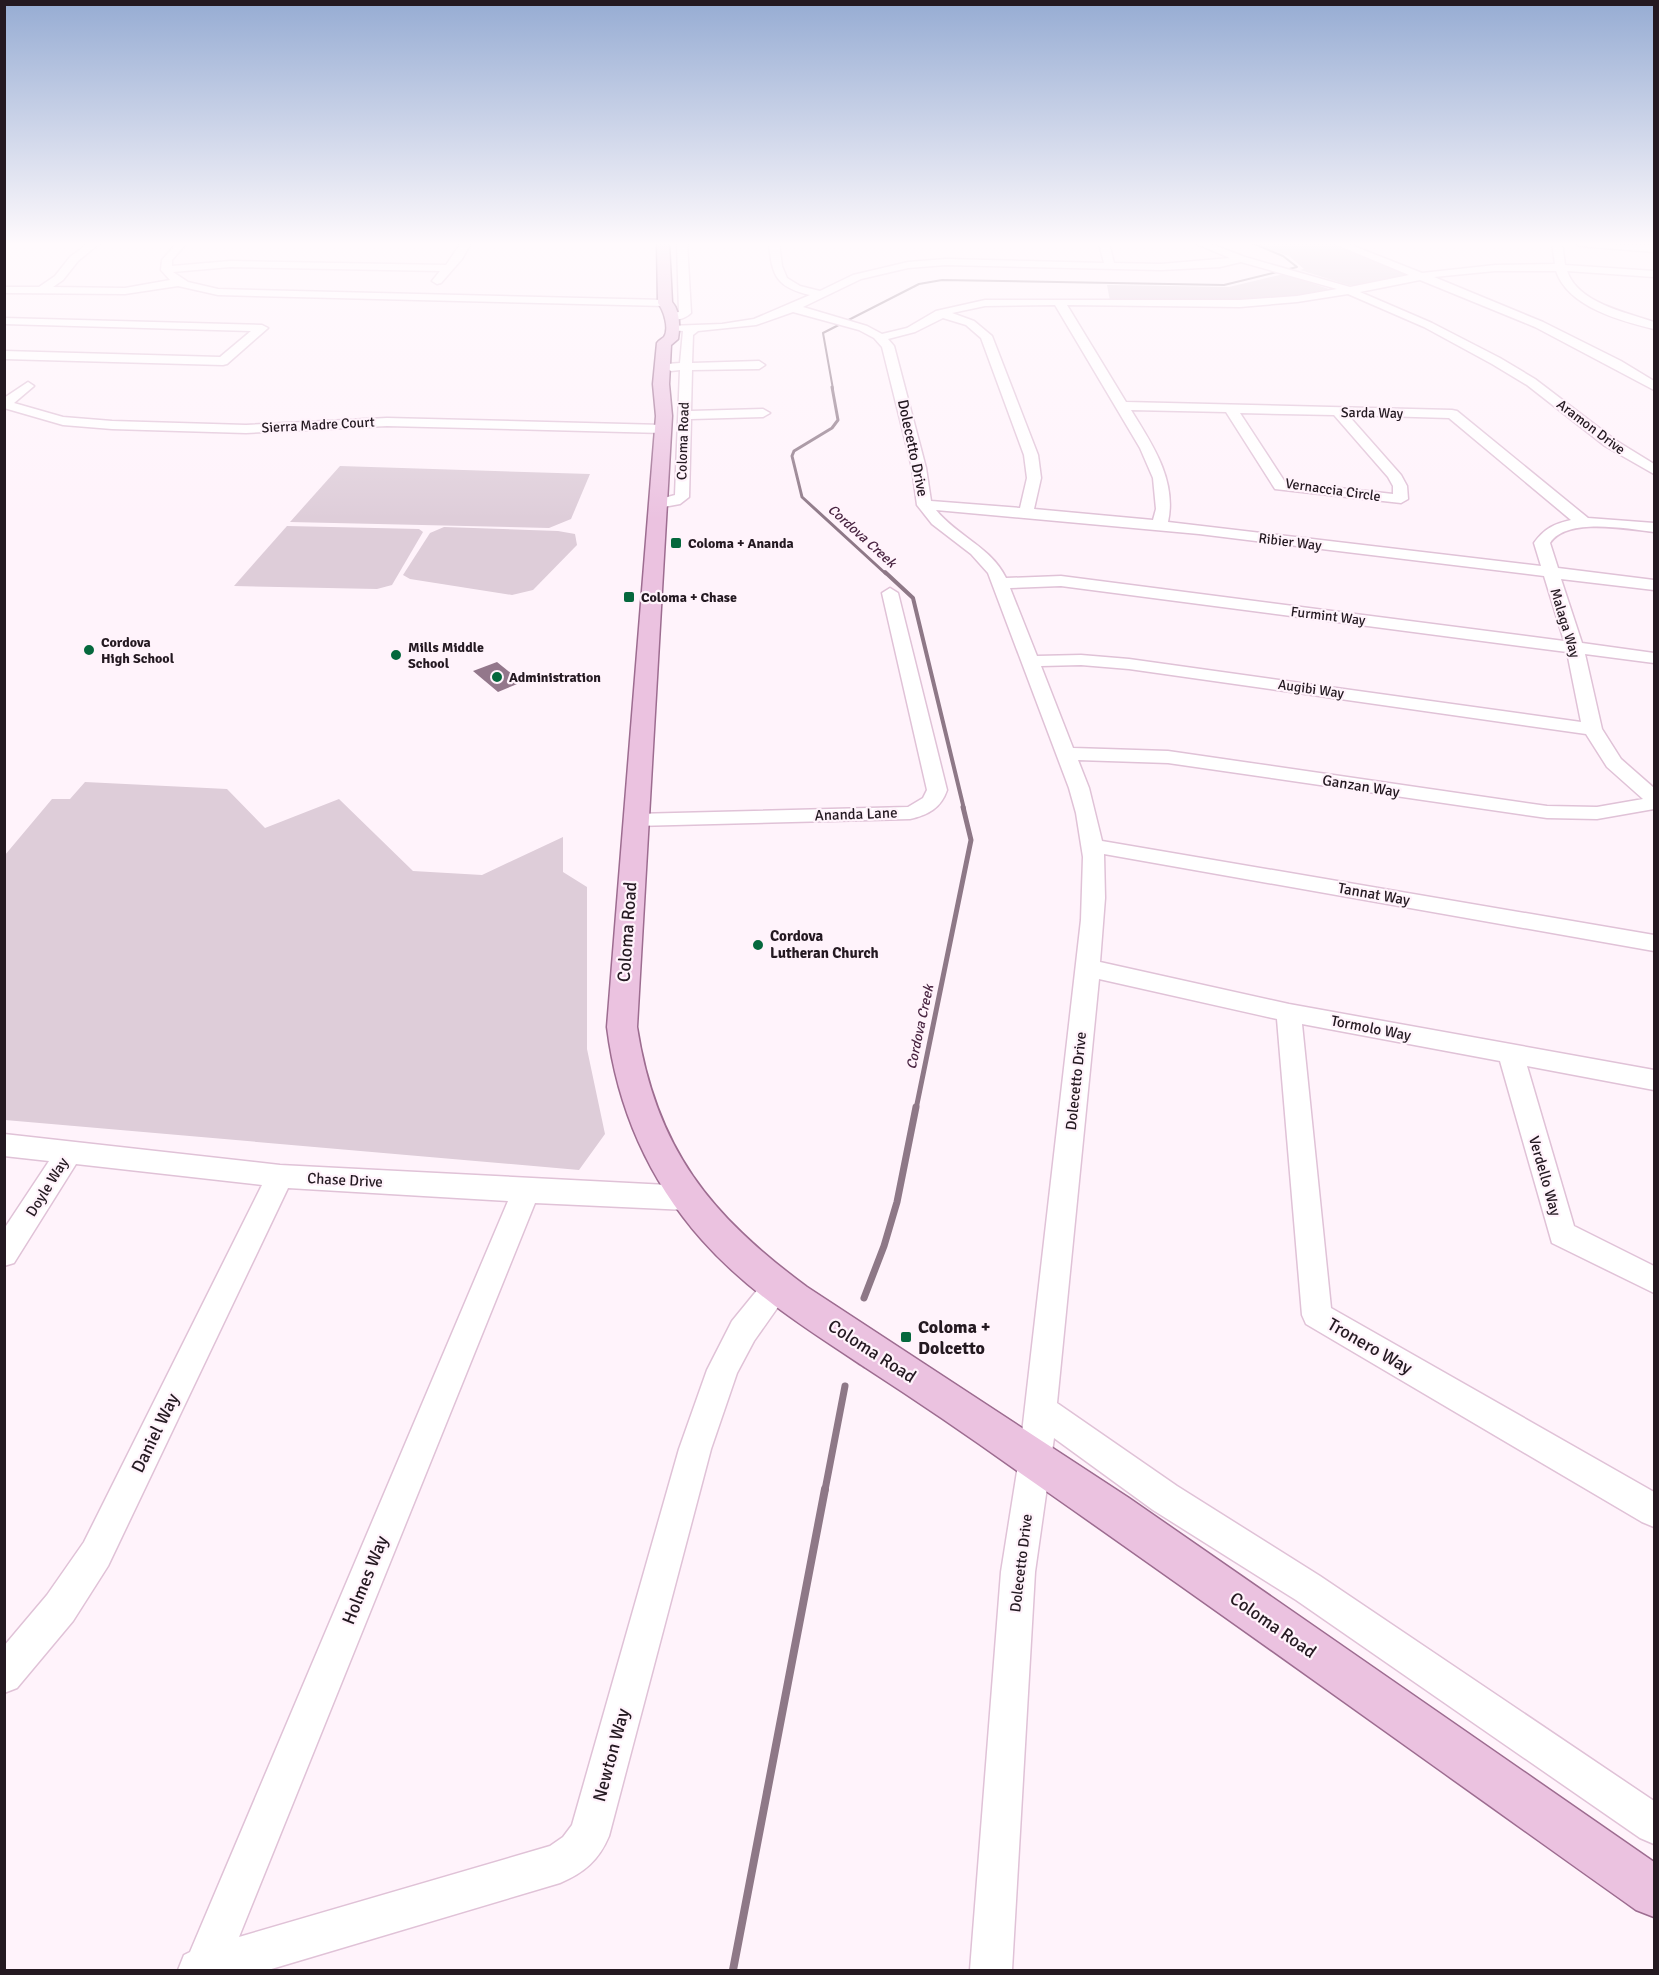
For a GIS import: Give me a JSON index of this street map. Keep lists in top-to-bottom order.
{
  "streets": {
    "main road": ["Coloma Road"],
    "street": [
      "Sarda Way",
      "Sierra Madre Court",
      "Aramon Drive",
      "Dolecetto Drive",
      "Vernaccia Circle",
      "Ribier Way",
      "Furmint Way",
      "Malaga Way",
      "Augibi Way",
      "Ganzan Way",
      "Ananda Lane",
      "Tannat Way",
      "Tormolo Way",
      "Verdello Way",
      "Chase Drive",
      "Doyle Way",
      "Tronero Way",
      "Daniel Way",
      "Holmes Way",
      "Newton Way"
    ]
  },
  "crossings": [
    ["Sarda Way", "Vernaccia Circle"],
    ["Sarda Way", "Malaga Way"],
    ["Sierra Madre Court", "Coloma Road"],
    ["Coloma Road", "Dolecetto Drive"],
    ["Coloma Road", "Ananda Lane"],
    ["Coloma Road", "Chase Drive"],
    ["Coloma Road", "Newton Way"],
    ["Dolecetto Drive", "Ribier Way"],
    ["Dolecetto Drive", "Furmint Way"],
    ["Dolecetto Drive", "Augibi Way"],
    ["Dolecetto Drive", "Ganzan Way"],
    ["Dolecetto Drive", "Tannat Way"],
    ["Dolecetto Drive", "Tormolo Way"],
    ["Ribier Way", "Malaga Way"],
    ["Furmint Way", "Malaga Way"],
    ["Malaga Way", "Augibi Way"],
    ["Tormolo Way", "Verdello Way"],
    ["Tormolo Way", "Tronero Way"],
    ["Chase Drive", "Doyle Way"],
    ["Chase Drive", "Daniel Way"],
    ["Chase Drive", "Holmes Way"],
    ["Holmes Way", "Newton Way"]
  ],
  "water": ["Cordova Creek"],
  "places": {
    "transit": ["Coloma + Ananda", "Coloma + Chase", "Coloma + Dolcetto"],
    "other": [
      "Cordova High School",
      "Mills Middle School",
      "Administration",
      "Cordova Lutheran Church"
    ]
  }
}
